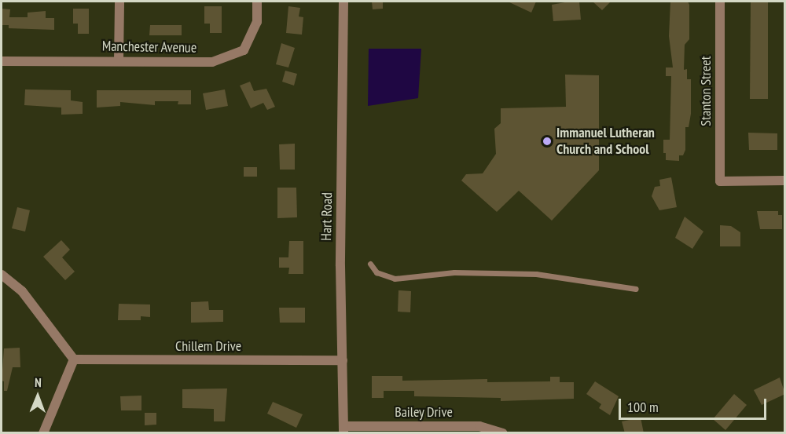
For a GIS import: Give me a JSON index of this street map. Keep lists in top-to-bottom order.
{
  "streets": {
    "street": [
      "Manchester Avenue",
      "Stanton Street",
      "Hart Road",
      "Chillem Drive",
      "Bailey Drive"
    ]
  },
  "crossings": [
    ["Hart Road", "Chillem Drive"],
    ["Hart Road", "Bailey Drive"]
  ],
  "places": ["Immanuel Lutheran Church and School"],
  "scale_bar": "100 m",
  "north": "top"
}
